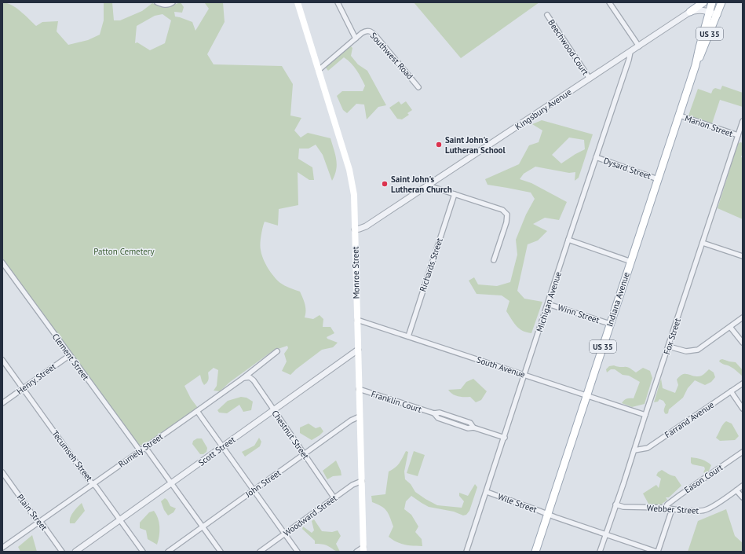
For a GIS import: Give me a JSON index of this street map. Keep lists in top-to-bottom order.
{
  "streets": {
    "main road": ["US 35", "Monroe Street", "Indiana Avenue"],
    "street": [
      "Beechwood Court",
      "Southwest Road",
      "Kingsbury Avenue",
      "Marion Street",
      "Dysard Street",
      "Richards Street",
      "Michigan Avenue",
      "Winn Street",
      "Fox Street",
      "Clement Street",
      "South Avenue",
      "Henry Street",
      "Franklin Court",
      "Farrand Avenue",
      "Chestnut Street",
      "Rumely Street",
      "Scott Street",
      "Tecumseh Street",
      "Eason Court",
      "John Street",
      "Wile Street",
      "Webber Street",
      "Plain Street",
      "Woodward Street"
    ]
  },
  "crossings": [
    ["Beechwood Court", "Kingsbury Avenue"],
    ["Southwest Road", "Monroe Street"],
    ["Kingsbury Avenue", "Monroe Street"],
    ["Kingsbury Avenue", "Michigan Avenue"],
    ["Marion Street", "Indiana Avenue"],
    ["Marion Street", "Fox Street"],
    ["Dysard Street", "Indiana Avenue"],
    ["Dysard Street", "Michigan Avenue"],
    ["Richards Street", "South Avenue"],
    ["Monroe Street", "South Avenue"],
    ["Monroe Street", "Franklin Court"],
    ["Monroe Street", "Scott Street"],
    ["Monroe Street", "John Street"],
    ["Monroe Street", "Woodward Street"],
    ["Indiana Avenue", "Winn Street"],
    ["Indiana Avenue", "South Avenue"],
    ["Indiana Avenue", "Wile Street"],
    ["Michigan Avenue", "Winn Street"],
    ["Michigan Avenue", "South Avenue"],
    ["Michigan Avenue", "Franklin Court"],
    ["Michigan Avenue", "Wile Street"],
    ["Fox Street", "South Avenue"],
    ["Fox Street", "Farrand Avenue"],
    ["Fox Street", "Webber Street"],
    ["Clement Street", "Henry Street"],
    ["Clement Street", "Rumely Street"],
    ["Henry Street", "Tecumseh Street"],
    ["Chestnut Street", "Rumely Street"],
    ["Chestnut Street", "Scott Street"],
    ["Chestnut Street", "John Street"],
    ["Chestnut Street", "Woodward Street"],
    ["Rumely Street", "Tecumseh Street"],
    ["Rumely Street", "Plain Street"],
    ["Scott Street", "Tecumseh Street"],
    ["Eason Court", "Webber Street"]
  ],
  "parks": ["Patton Cemetery"],
  "places": ["Saint John's Lutheran School", "Saint John's Lutheran Church"]
}
